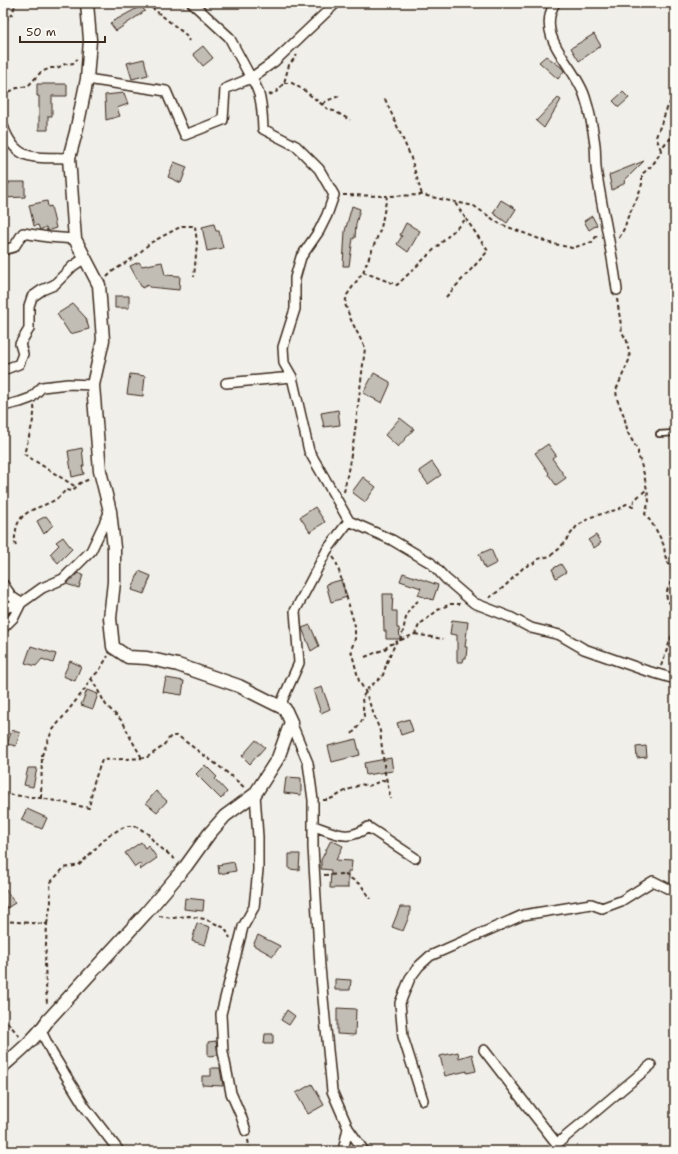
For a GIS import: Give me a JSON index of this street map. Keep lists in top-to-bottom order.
{
  "scale_bar": "50 m"
}
